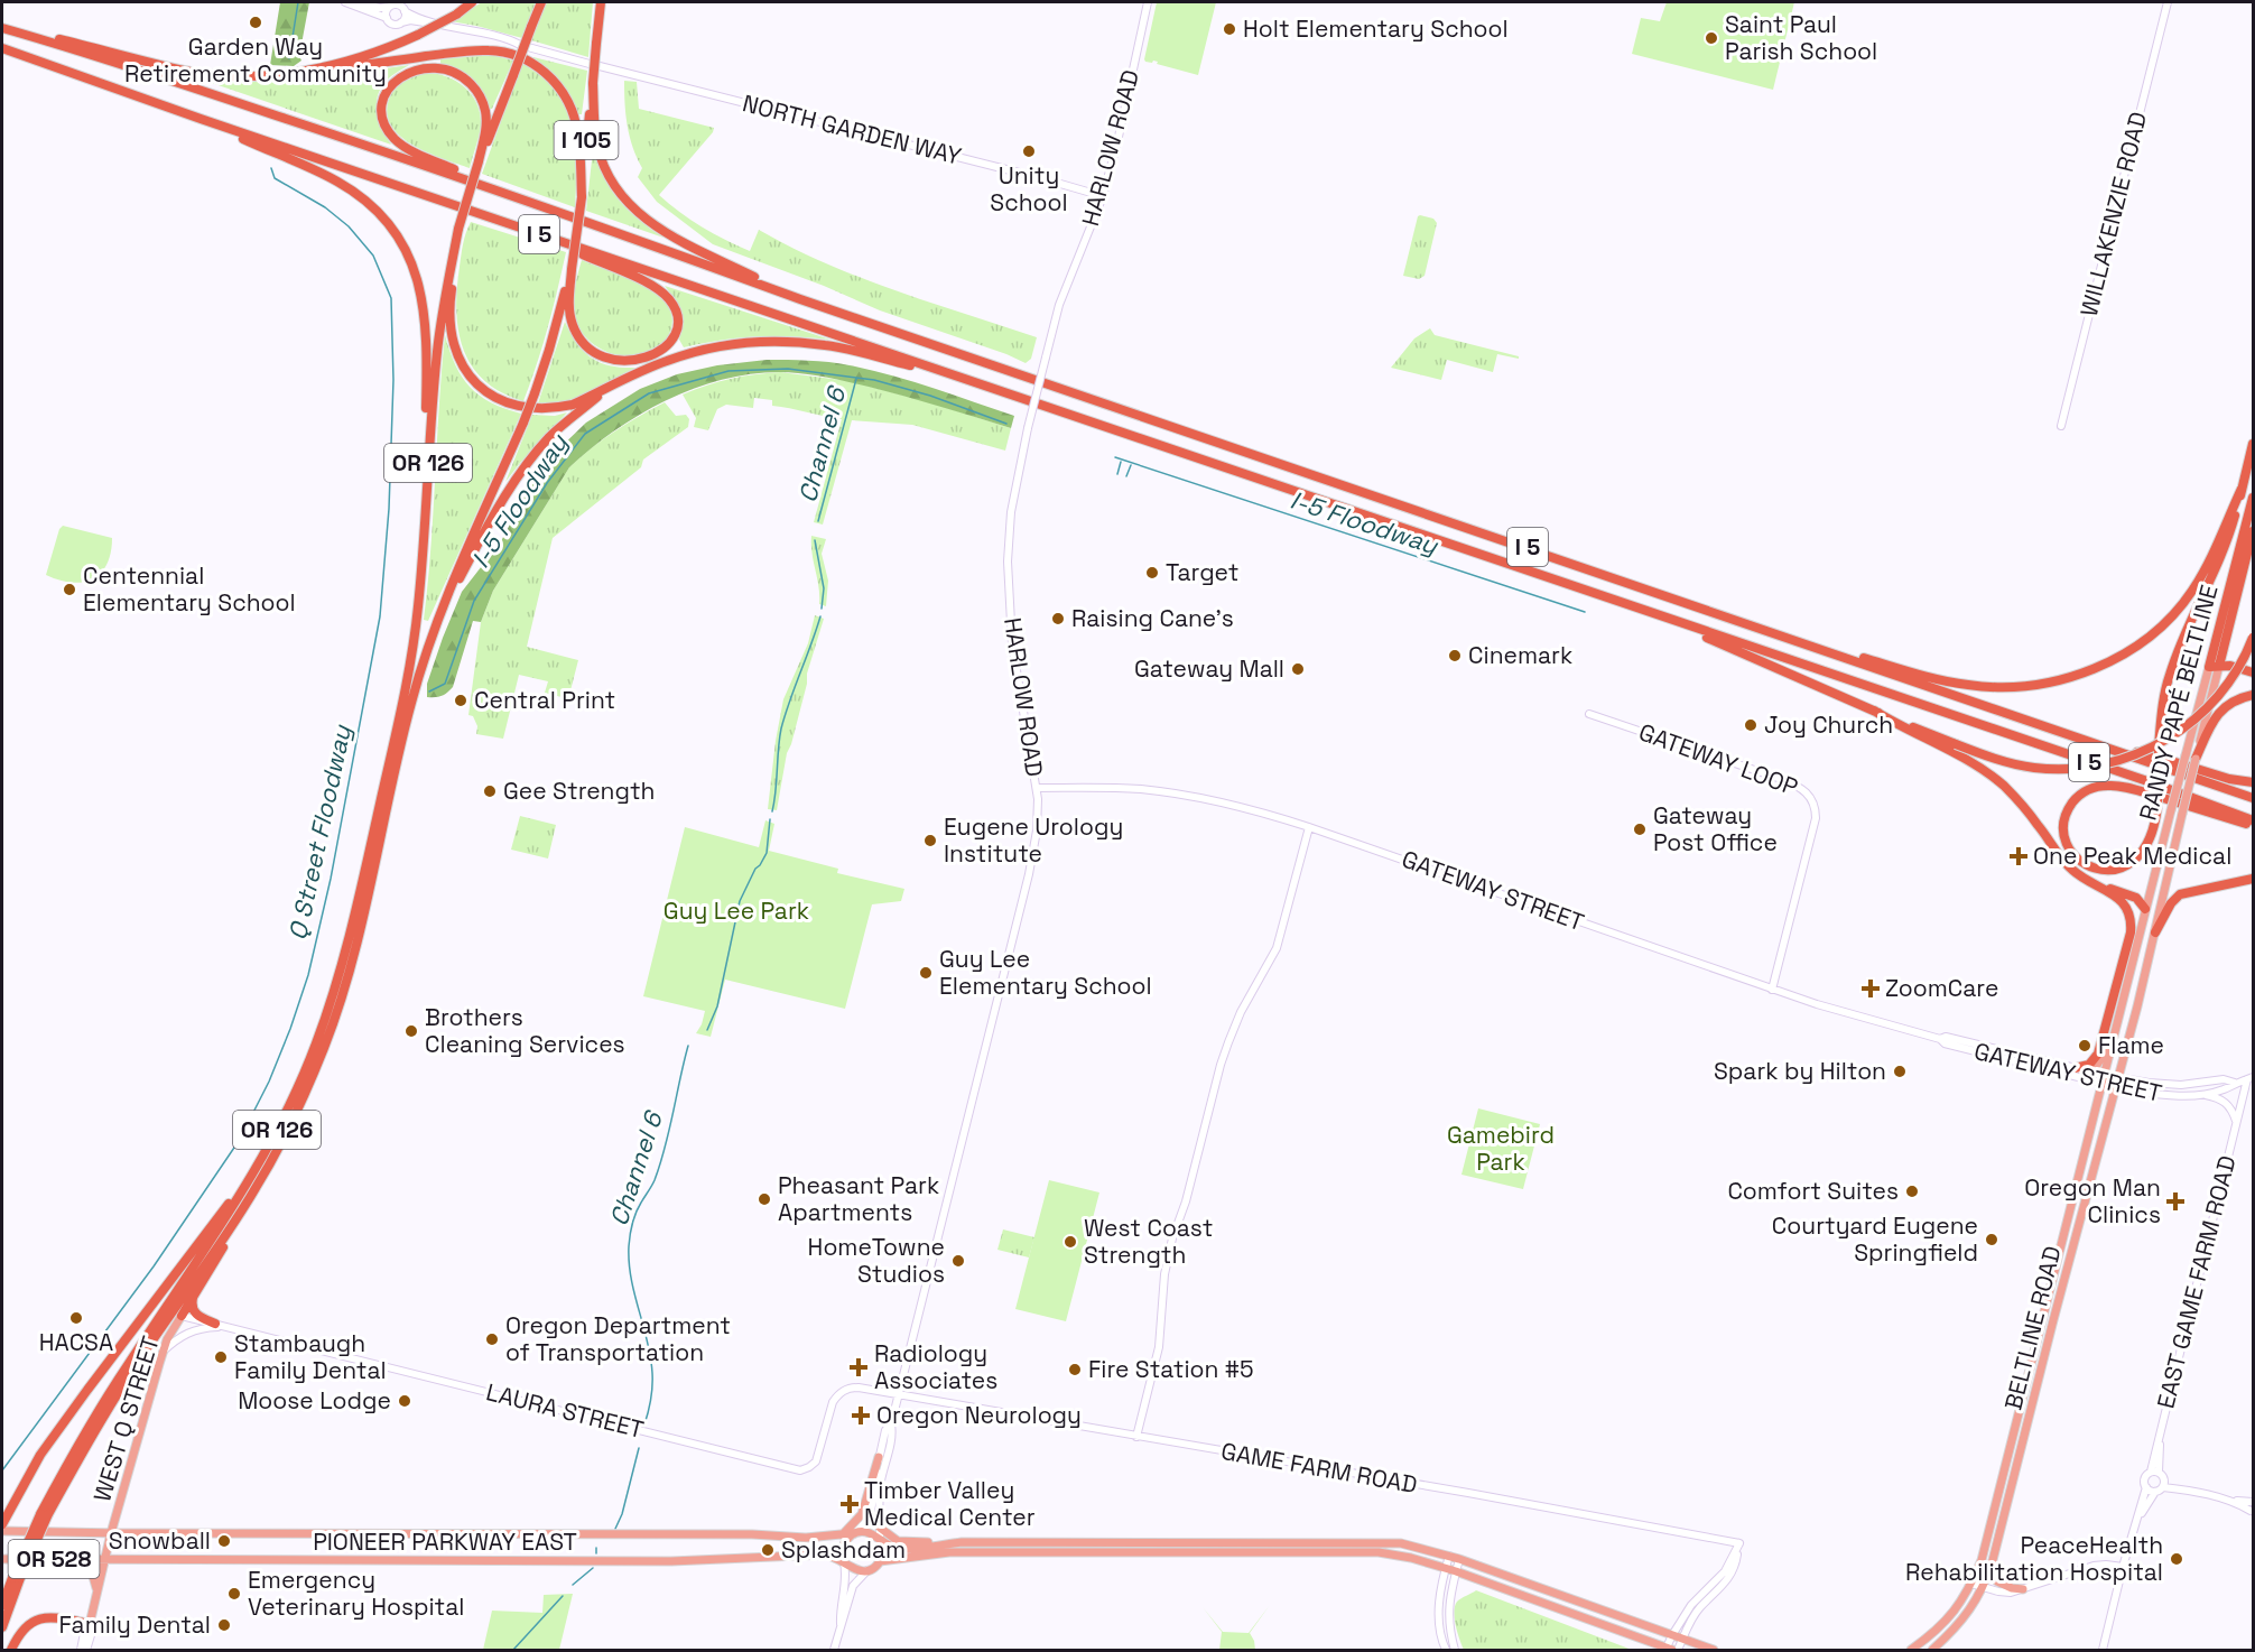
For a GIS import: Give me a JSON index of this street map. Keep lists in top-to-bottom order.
{
  "streets": {
    "highway": [
      "I 105",
      "I 5",
      "OR 126",
      "RANDY PAPÉ BELTLINE"
    ],
    "main road": [
      "BELTLINE ROAD",
      "WEST Q STREET",
      "PIONEER PARKWAY EAST",
      "OR 528"
    ],
    "street": [
      "NORTH GARDEN WAY",
      "HARLOW ROAD",
      "WILLAKENZIE ROAD",
      "GATEWAY LOOP",
      "GATEWAY STREET",
      "EAST GAME FARM ROAD",
      "LAURA STREET",
      "GAME FARM ROAD"
    ]
  },
  "crossings": [
    ["NORTH GARDEN WAY", "HARLOW ROAD"],
    ["I 105", "OR 126"],
    ["HARLOW ROAD", "GATEWAY STREET"],
    ["HARLOW ROAD", "LAURA STREET"],
    ["HARLOW ROAD", "GAME FARM ROAD"],
    ["RANDY PAPÉ BELTLINE", "GATEWAY STREET"],
    ["RANDY PAPÉ BELTLINE", "BELTLINE ROAD"],
    ["GATEWAY LOOP", "GATEWAY STREET"],
    ["GATEWAY STREET", "BELTLINE ROAD"],
    ["LAURA STREET", "WEST Q STREET"],
    ["LAURA STREET", "GAME FARM ROAD"],
    ["WEST Q STREET", "PIONEER PARKWAY EAST"],
    ["WEST Q STREET", "OR 528"]
  ],
  "water": ["Channel 6", "I-5 Floodway", "Q Street Floodway"],
  "parks": ["Guy Lee Park", "Gamebird Park"],
  "places": {
    "other": [
      "Garden Way Retirement Community",
      "Holt Elementary School",
      "Saint Paul Parish School",
      "Unity School",
      "Target",
      "Centennial Elementary School",
      "Raising Cane's",
      "Cinemark",
      "Gateway Mall",
      "Central Print",
      "Joy Church",
      "Gee Strength",
      "Gateway Post Office",
      "Eugene Urology Institute",
      "Guy Lee Elementary School",
      "Brothers Cleaning Services",
      "Flame",
      "Spark by Hilton",
      "Comfort Suites",
      "Pheasant Park Apartments",
      "Courtyard Eugene Springfield",
      "West Coast Strength",
      "HomeTowne Studios",
      "HACSA",
      "Oregon Department of Transportation",
      "Stambaugh Family Dental",
      "Fire Station #5",
      "Moose Lodge",
      "Snowball",
      "Splashdam",
      "PeaceHealth Rehabilitation Hospital",
      "Emergency Veterinary Hospital",
      "Family Dental"
    ],
    "health": [
      "One Peak Medical",
      "ZoomCare",
      "Oregon Man Clinics",
      "Radiology Associates",
      "Oregon Neurology",
      "Timber Valley Medical Center"
    ]
  }
}
